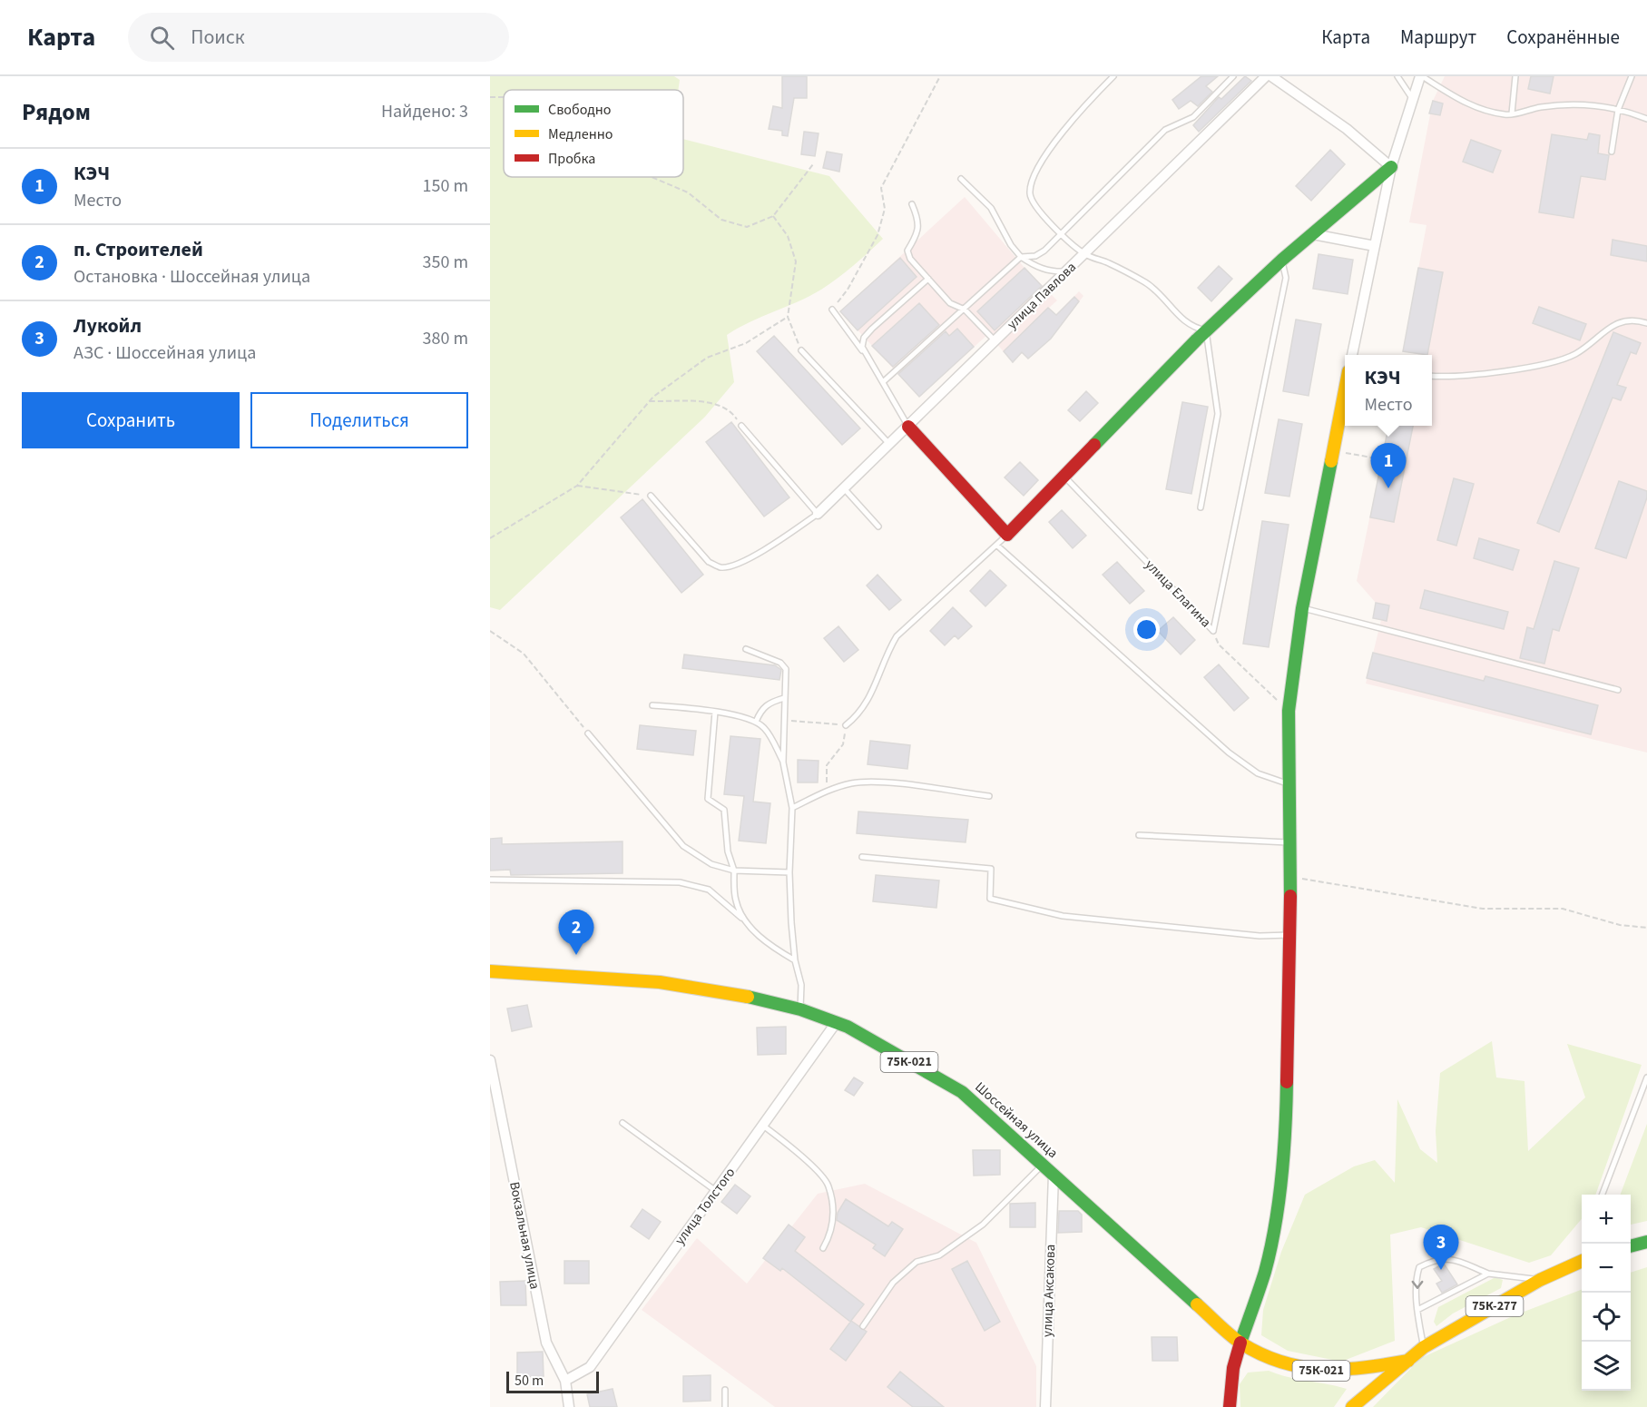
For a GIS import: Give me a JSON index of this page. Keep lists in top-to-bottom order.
{
  "streets": {
    "street": [
      "улица Павлова",
      "75К-021",
      "Шоссейная улица",
      "улица Толстого",
      "Вокзальная улица",
      "улица Аксакова",
      "75К-277"
    ],
    "lane": ["улица Елагина"]
  },
  "crossings": [
    ["Шоссейная улица", "улица Толстого"],
    ["Шоссейная улица", "улица Аксакова"],
    ["Шоссейная улица", "75К-277"],
    ["улица Толстого", "Вокзальная улица"]
  ],
  "legend": ["Свободно", "Медленно", "Пробка"],
  "scale_bar": "50 m",
  "page": {
    "header": "Карта",
    "search": "Поиск",
    "nav": ["Карта", "Маршрут", "Сохранённые"],
    "heading": ["Рядом", "Найдено: 3"],
    "list": [
      {
        "mark": "1",
        "name": "КЭЧ",
        "note": "Место",
        "value": "150 m"
      },
      {
        "mark": "2",
        "name": "п. Строителей",
        "note": "Остановка · Шоссейная улица",
        "value": "350 m"
      },
      {
        "mark": "3",
        "name": "Лукойл",
        "note": "АЗС · Шоссейная улица",
        "value": "380 m"
      }
    ],
    "popup": ["КЭЧ", "Место"],
    "buttons": ["Сохранить", "Поделиться"],
    "pins": ["1", "2", "3"],
    "map_buttons": ["+", "−"],
    "scale": "50 m"
  }
}
